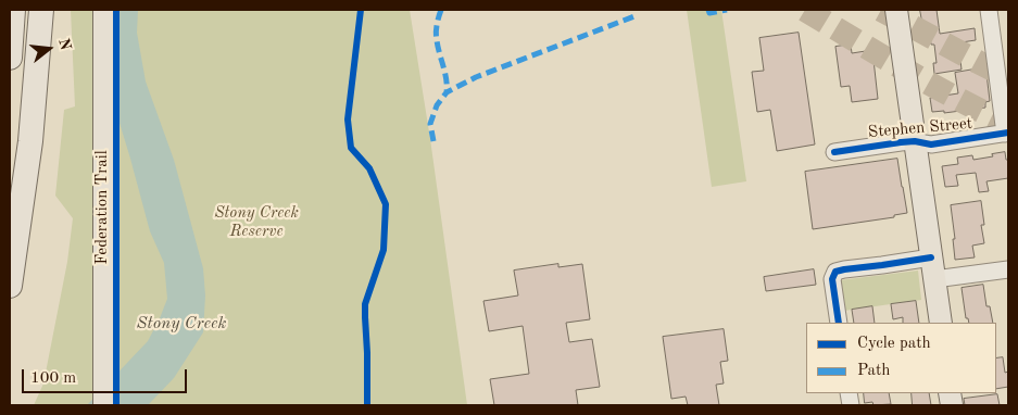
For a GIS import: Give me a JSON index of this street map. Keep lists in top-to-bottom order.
{
  "streets": {
    "street": ["Stephen Street"],
    "cycle path": ["Federation Trail"]
  },
  "water": ["Stony Creek"],
  "parks": ["Stony Creek Reserve"],
  "legend": ["Cycle path", "Path"],
  "scale_bar": "100 m",
  "north": "right"
}
